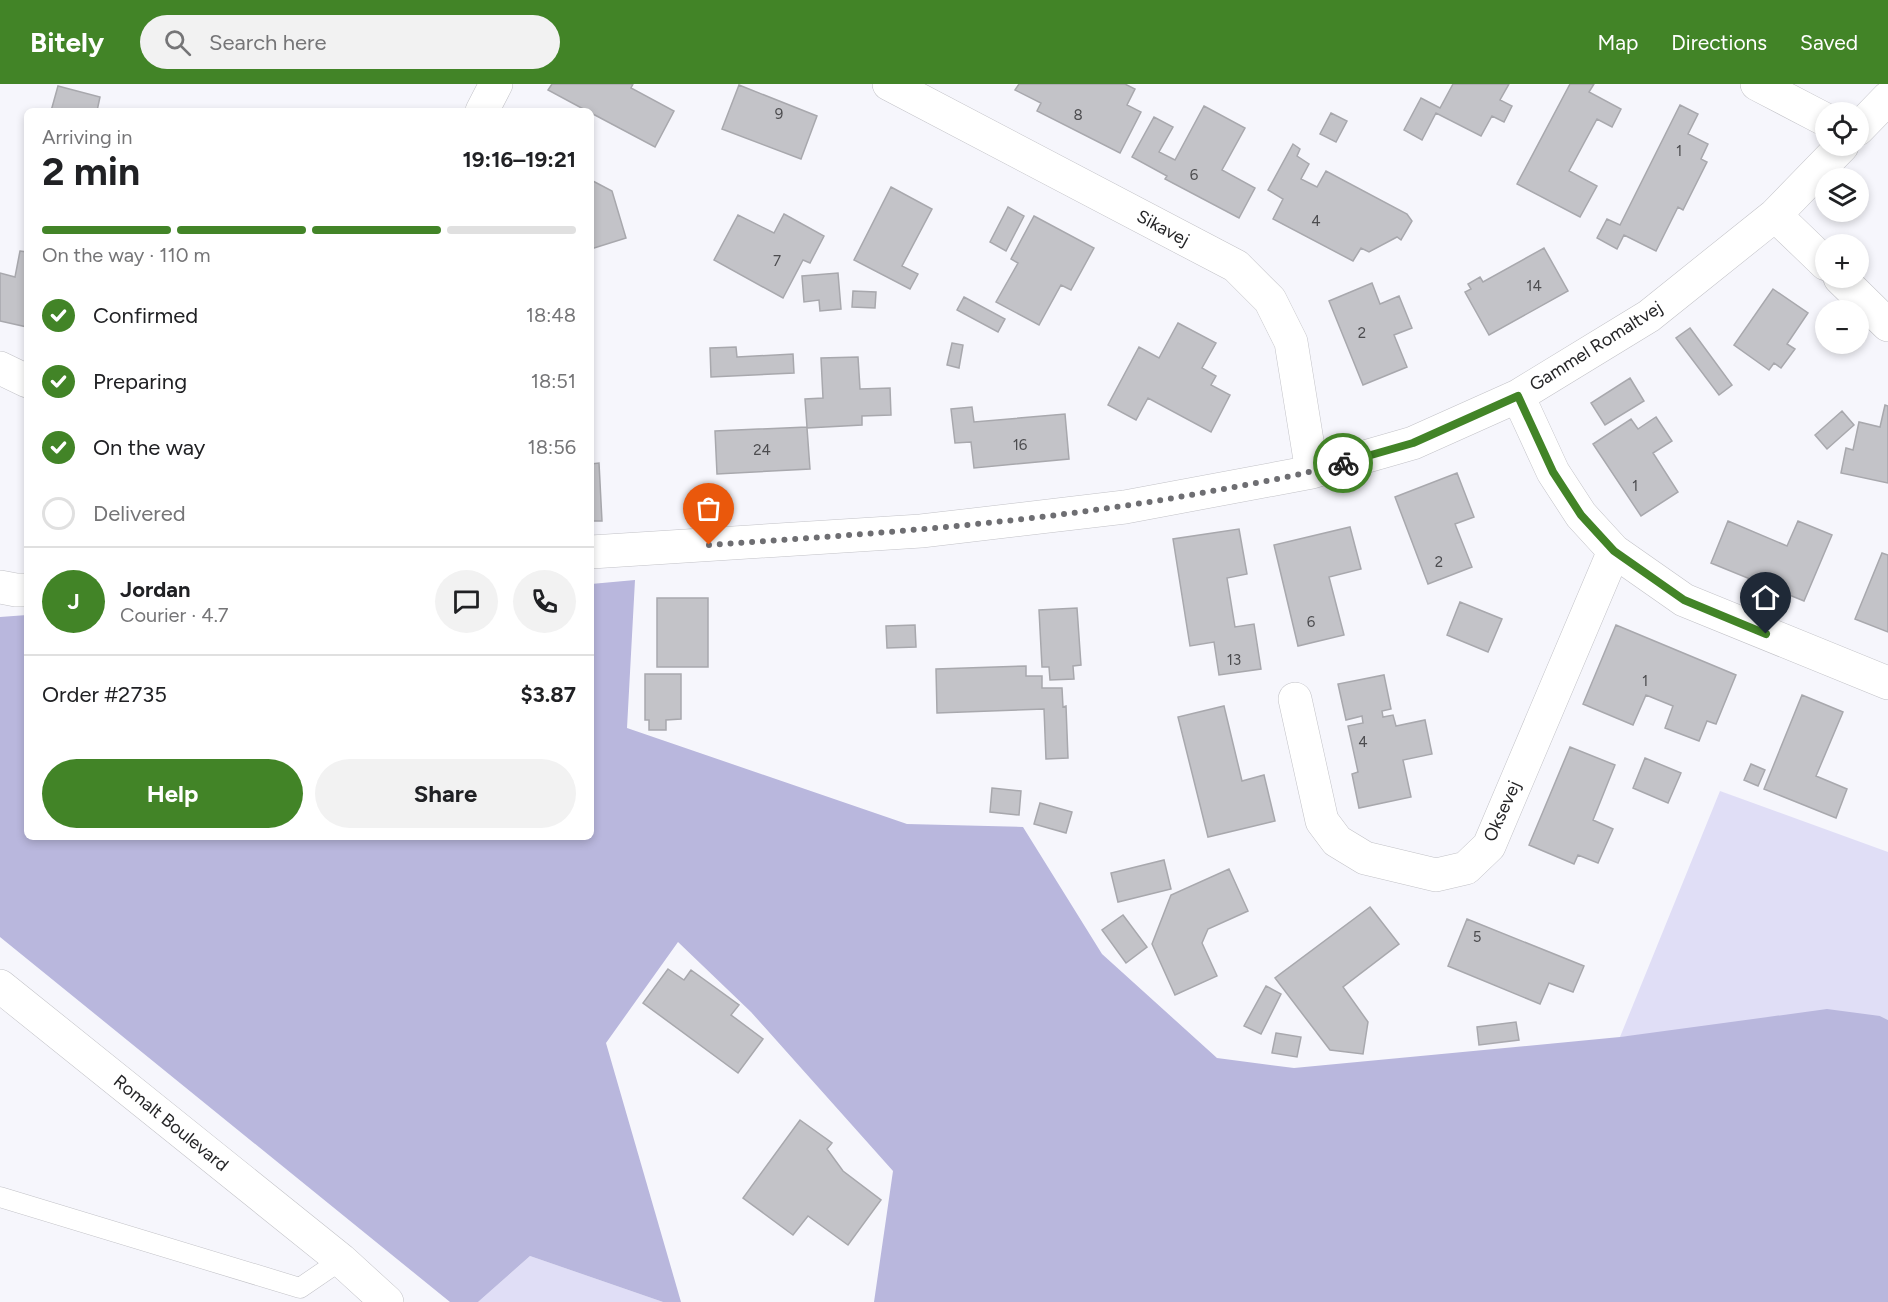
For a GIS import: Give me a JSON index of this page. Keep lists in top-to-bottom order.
{
  "streets": {
    "street": [
      "Sikavej",
      "Gammel Romaltvej",
      "Oksevej",
      "Romalt Boulevard"
    ]
  },
  "crossings": [
    ["Sikavej", "Gammel Romaltvej"]
  ],
  "house_numbers": [
    "9",
    "8",
    "1",
    "6",
    "4",
    "7",
    "14",
    "2",
    "16",
    "24",
    "1",
    "2",
    "6",
    "13",
    "1",
    "4",
    "5"
  ],
  "page": {
    "header": "Bitely",
    "search": "Search here",
    "nav": ["Map", "Directions", "Saved"],
    "map_buttons": ["+", "−"],
    "heading": ["2 min", "Arriving in", "19:16–19:21"],
    "panel": [
      "Jordan",
      "Courier · 4.7",
      "Order #2735",
      "$3.87"
    ],
    "bar": "On the way · 110 m",
    "list": [
      ["Confirmed", "18:48"],
      ["Preparing", "18:51"],
      ["On the way", "18:56"],
      "Delivered"
    ],
    "round": "J",
    "buttons": ["Help", "Share"]
  }
}
